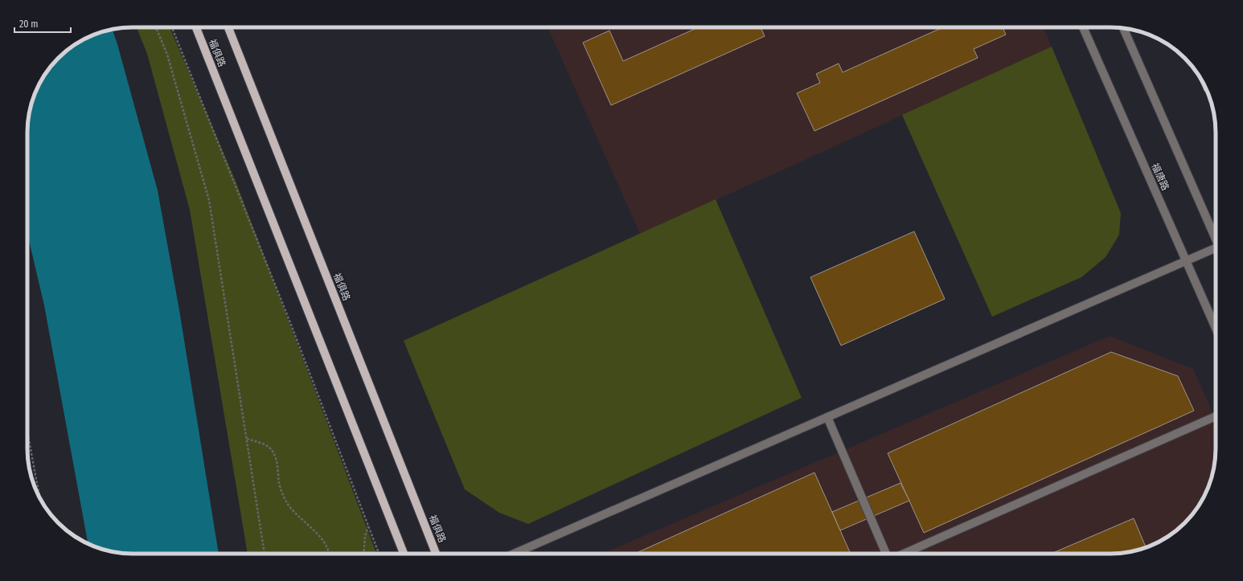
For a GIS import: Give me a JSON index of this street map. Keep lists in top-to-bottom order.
{
  "streets": {
    "main road": ["福俱路"],
    "street": ["福唐路"]
  },
  "scale_bar": "20 m"
}
